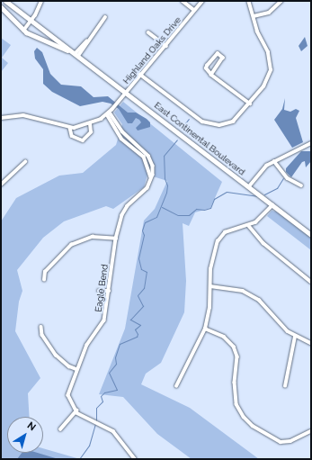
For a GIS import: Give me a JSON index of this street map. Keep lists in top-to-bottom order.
{
  "streets": {
    "main road": ["East Continental Boulevard"],
    "street": ["Highland Oaks Drive", "Eagle Bend"]
  },
  "crossings": [
    ["Highland Oaks Drive", "East Continental Boulevard"],
    ["Highland Oaks Drive", "Eagle Bend"]
  ],
  "north": "top right"
}
